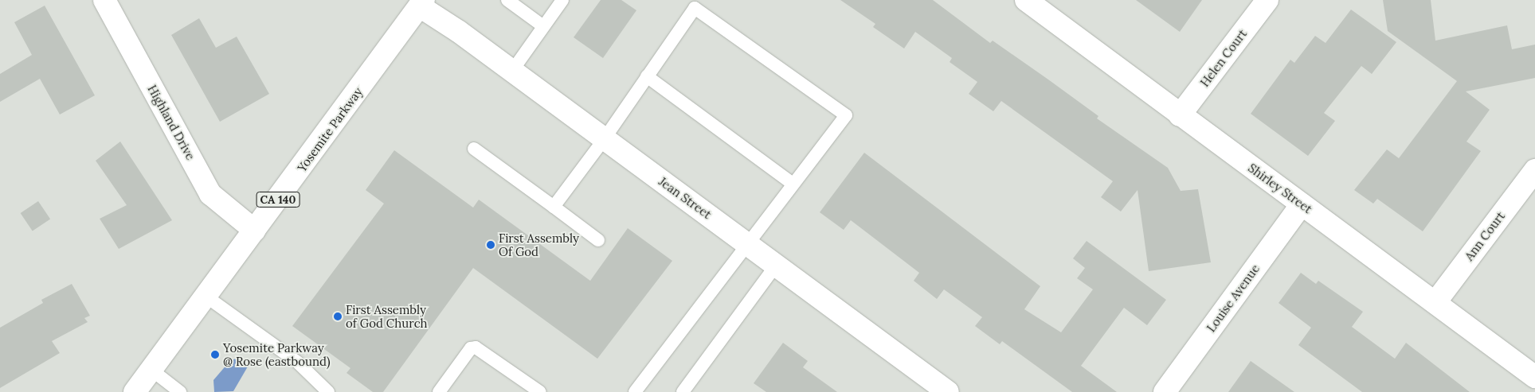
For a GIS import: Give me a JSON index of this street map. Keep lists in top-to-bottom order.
{
  "streets": {
    "street": [
      "Helen Court",
      "Highland Drive",
      "Yosemite Parkway",
      "Shirley Street",
      "Jean Street",
      "CA 140",
      "Ann Court",
      "Louise Avenue"
    ]
  },
  "crossings": [
    ["Helen Court", "Shirley Street"],
    ["Highland Drive", "Yosemite Parkway"],
    ["Yosemite Parkway", "Jean Street"],
    ["Shirley Street", "Ann Court"],
    ["Shirley Street", "Louise Avenue"]
  ],
  "places": ["First Assembly Of God", "First Assembly of God Church", "Yosemite Parkway @ Rose (eastbound)"]
}
